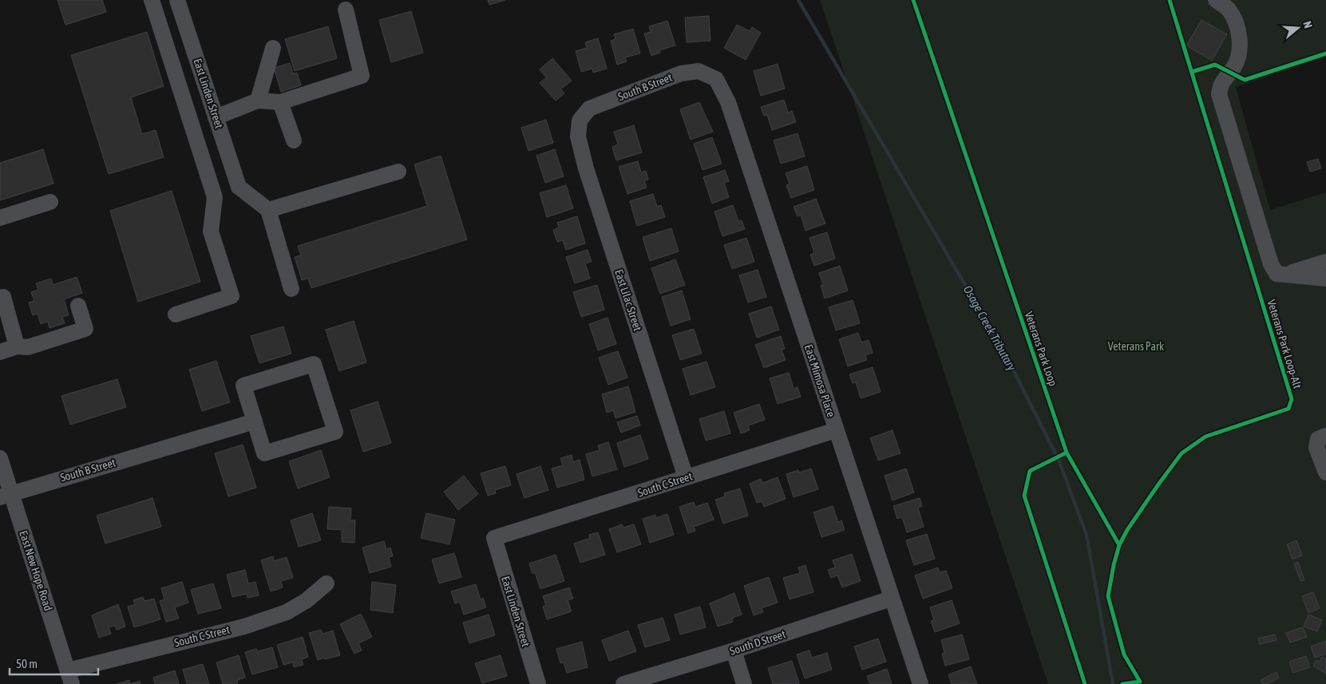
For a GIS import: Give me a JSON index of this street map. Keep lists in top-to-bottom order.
{
  "streets": {
    "street": [
      "South B Street",
      "East Linden Street",
      "East Lilac Street",
      "East Mimosa Place",
      "South C Street",
      "East New Hope Road",
      "South D Street"
    ],
    "cycle path": ["Veterans Park Loop-Alt", "Veterans Park Loop"]
  },
  "crossings": [
    ["South B Street", "East Lilac Street"],
    ["South B Street", "East Mimosa Place"],
    ["South B Street", "East New Hope Road"],
    ["East Linden Street", "South C Street"],
    ["East Lilac Street", "South C Street"],
    ["East Mimosa Place", "South C Street"],
    ["East Mimosa Place", "South D Street"],
    ["South C Street", "East New Hope Road"]
  ],
  "water": ["Osage Creek Tributary"],
  "parks": ["Veterans Park"],
  "scale_bar": "50 m",
  "north": "right"
}
